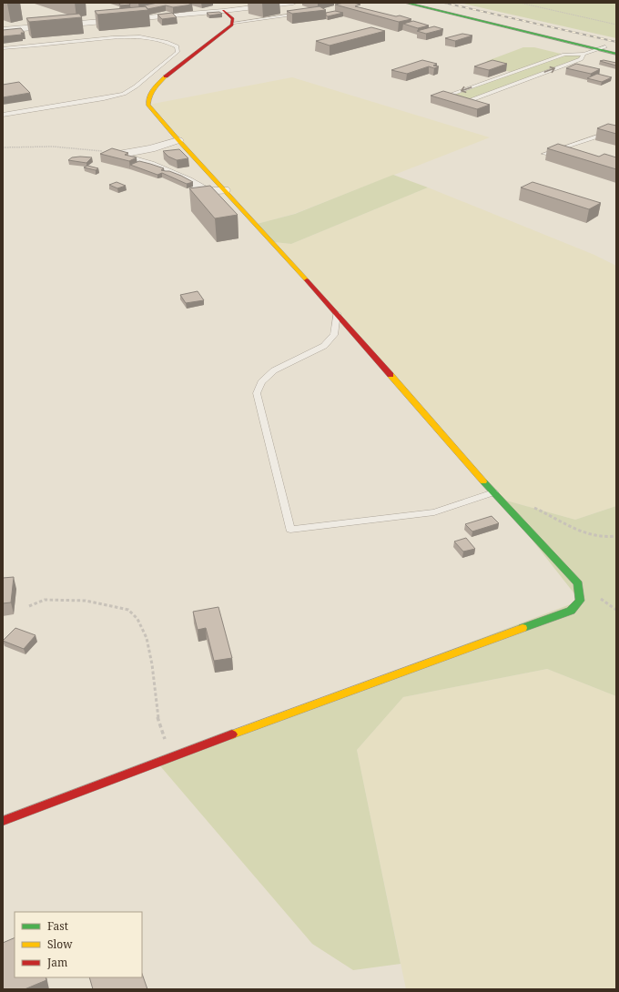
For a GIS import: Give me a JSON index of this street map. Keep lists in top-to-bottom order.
{
  "legend": ["Fast", "Slow", "Jam"]
}
